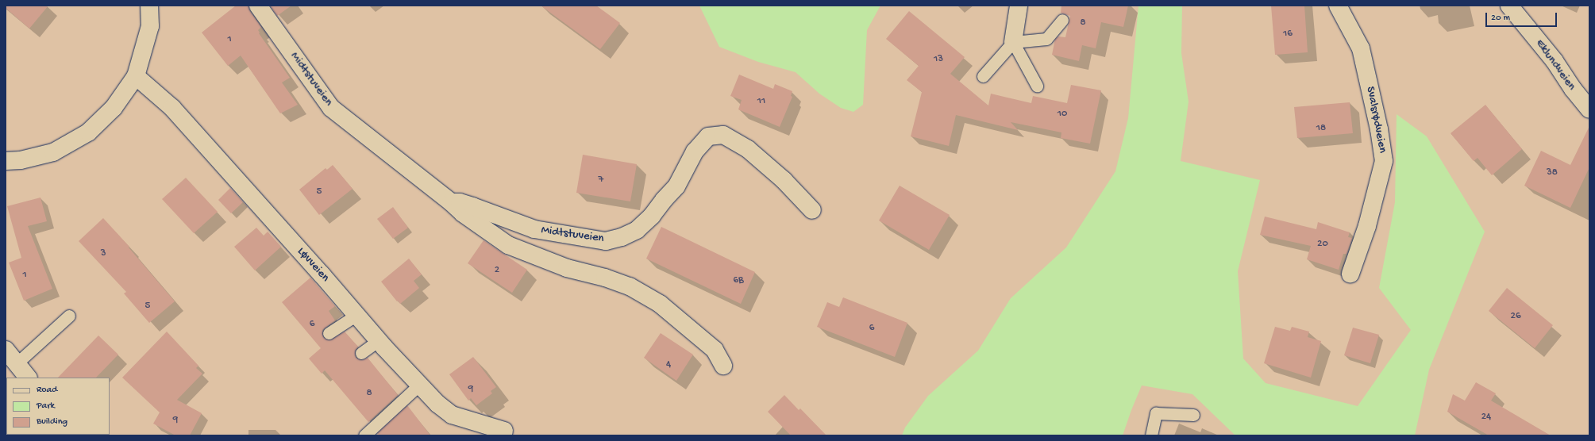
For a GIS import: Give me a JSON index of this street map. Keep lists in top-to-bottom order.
{
  "streets": {
    "street": [
      "Eklundveien",
      "Midtstuveien",
      "Svalsrødveien",
      "Løvveien"
    ]
  },
  "house_numbers": [
    "8",
    "16",
    "1",
    "13",
    "11",
    "10",
    "18",
    "38",
    "7",
    "5",
    "20",
    "3",
    "2",
    "1",
    "6B",
    "5",
    "26",
    "6",
    "6",
    "4",
    "9",
    "8",
    "24",
    "9"
  ],
  "legend": ["Road", "Park", "Building"],
  "scale_bar": "20 m"
}
